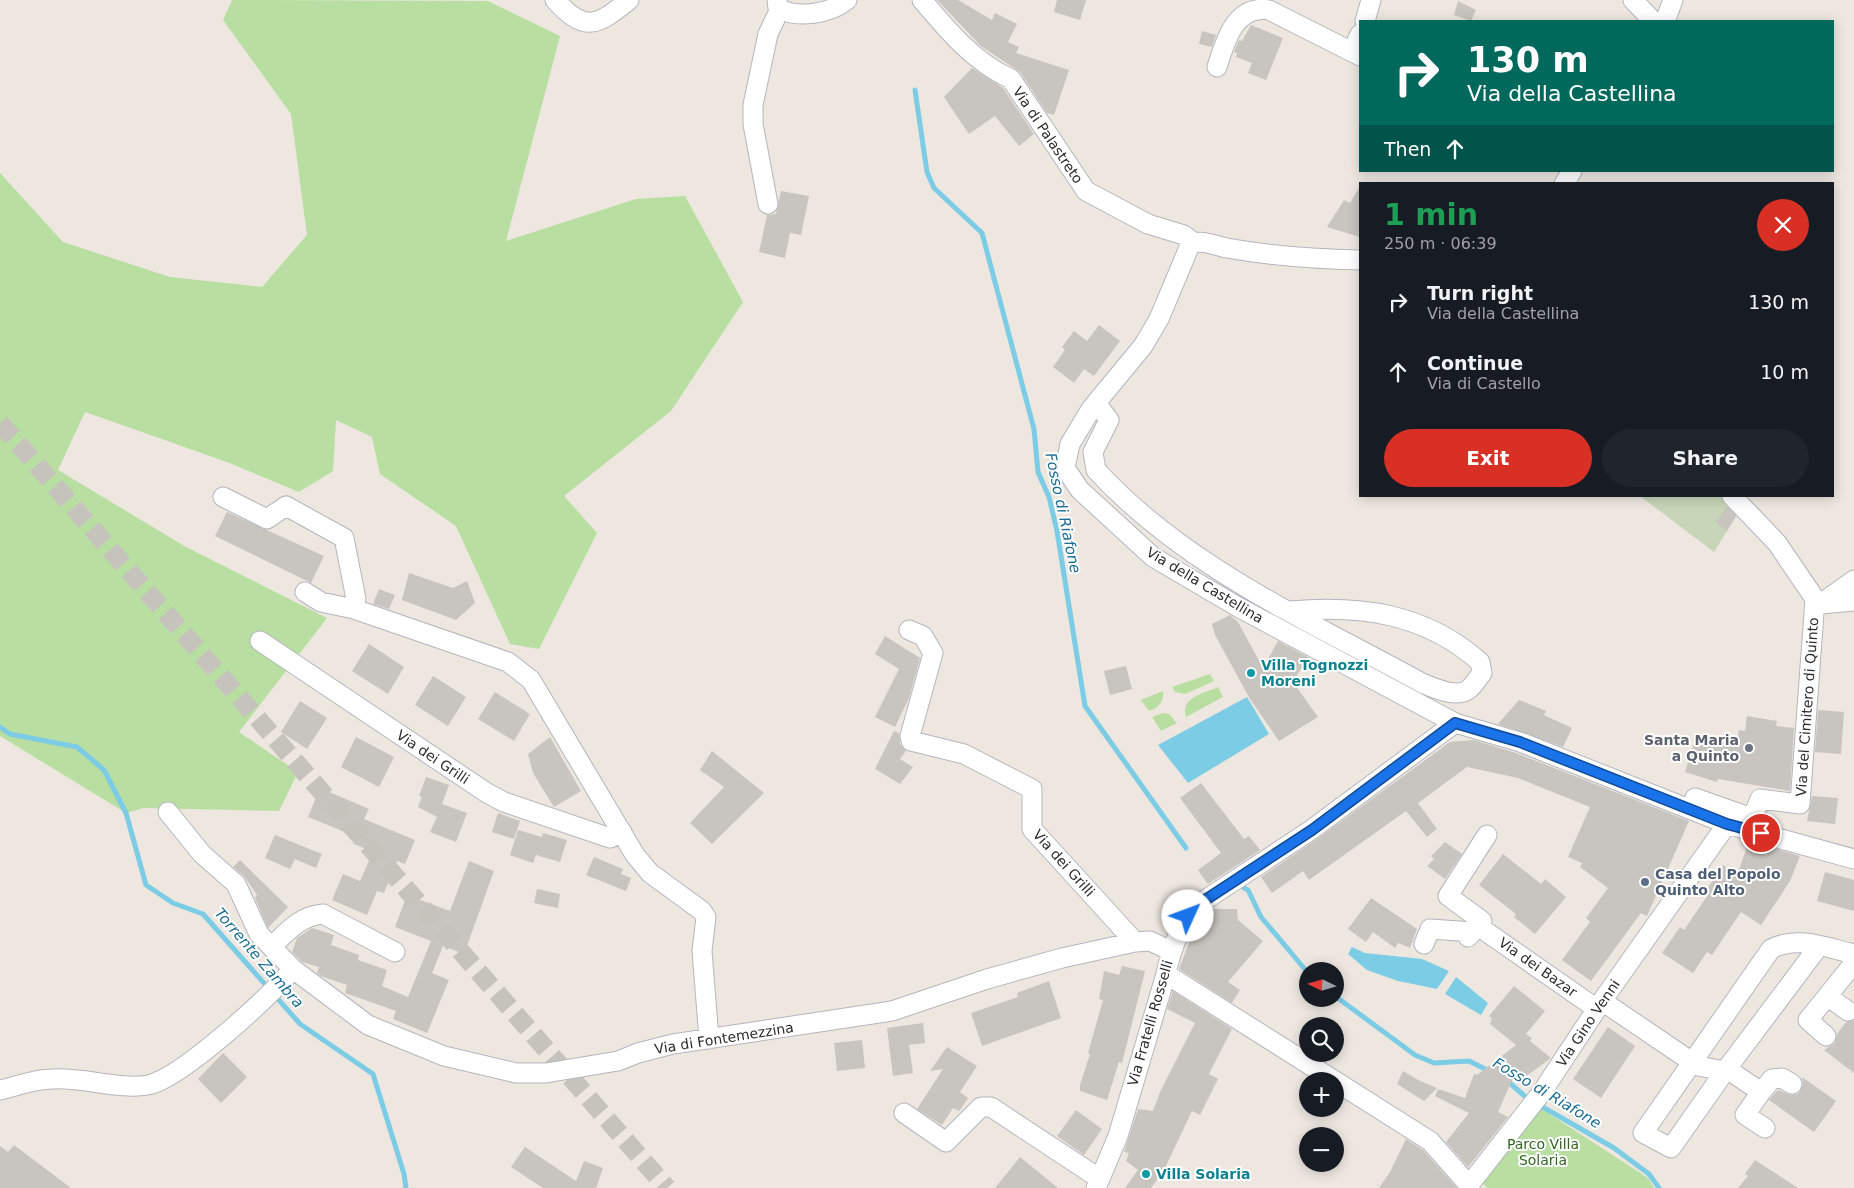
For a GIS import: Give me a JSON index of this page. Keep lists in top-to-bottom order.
{
  "streets": {
    "street": [
      "Via di Palastreto",
      "Via della Castellina",
      "Via del Cimitero di Quinto",
      "Via dei Grilli",
      "Via dei Bazar",
      "Via Fratelli Rosselli",
      "Via Gino Venni",
      "Via di Fontemezzina"
    ]
  },
  "crossings": [
    ["Via di Palastreto", "Via della Castellina"],
    ["Via della Castellina", "Via Fratelli Rosselli"],
    ["Via della Castellina", "Via Gino Venni"],
    ["Via dei Grilli", "Via di Fontemezzina"],
    ["Via dei Bazar", "Via Gino Venni"],
    ["Via Fratelli Rosselli", "Via Gino Venni"],
    ["Via Fratelli Rosselli", "Via di Fontemezzina"]
  ],
  "water": ["Fosso di Riafone", "Torrente Zambra"],
  "parks": ["Parco Villa Solaria"],
  "places": [
    "Villa Tognozzi Moreni",
    "Santa Maria a Quinto",
    "Casa del Popolo Quinto Alto",
    "Villa Solaria"
  ],
  "north": "left",
  "page": {
    "turn": ["130 m", "Via della Castellina"],
    "then": "Then",
    "heading": ["1 min", "250 m · 06:39"],
    "list": [
      {
        "name": "Turn right",
        "note": "Via della Castellina",
        "value": "130 m"
      },
      {
        "name": "Continue",
        "note": "Via di Castello",
        "value": "10 m"
      }
    ],
    "buttons": ["Exit", "Share"],
    "map_buttons": ["+", "−"]
  }
}
